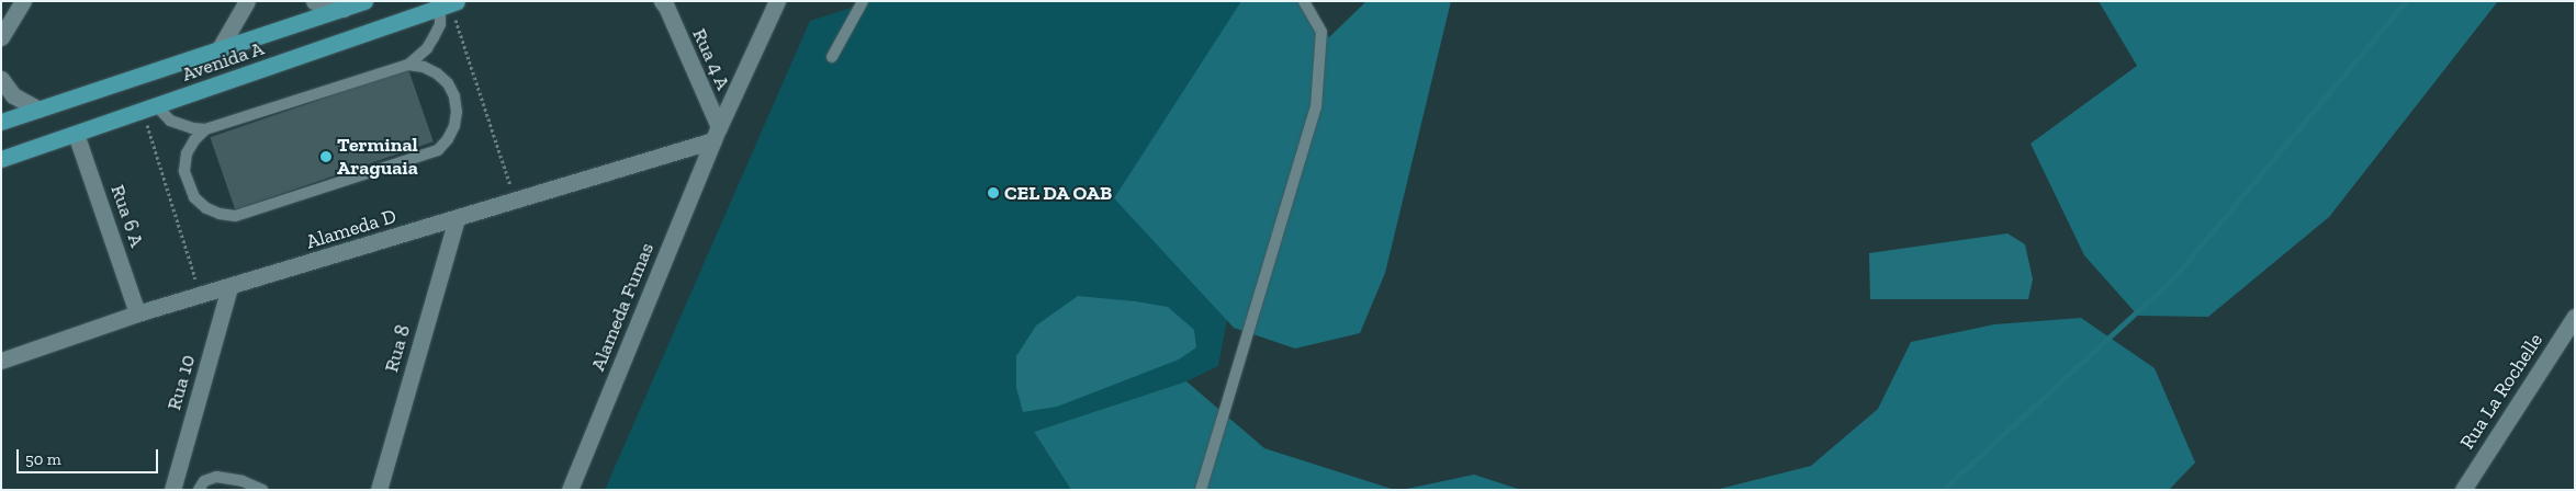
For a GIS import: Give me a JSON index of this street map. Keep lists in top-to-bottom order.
{
  "streets": {
    "main road": ["Avenida A"],
    "street": [
      "Rua 4 A",
      "Rua 6 A",
      "Alameda D",
      "Alameda Fumas",
      "Rua 8",
      "Rua 10",
      "Rua La Rochelle"
    ]
  },
  "crossings": [
    ["Rua 4 A", "Alameda D"],
    ["Rua 4 A", "Alameda Fumas"],
    ["Avenida A", "Rua 6 A"],
    ["Rua 6 A", "Alameda D"],
    ["Alameda D", "Alameda Fumas"],
    ["Alameda D", "Rua 8"],
    ["Alameda D", "Rua 10"]
  ],
  "places": ["Terminal Araguaia", "CEL DA OAB"],
  "scale_bar": "50 m"
}
